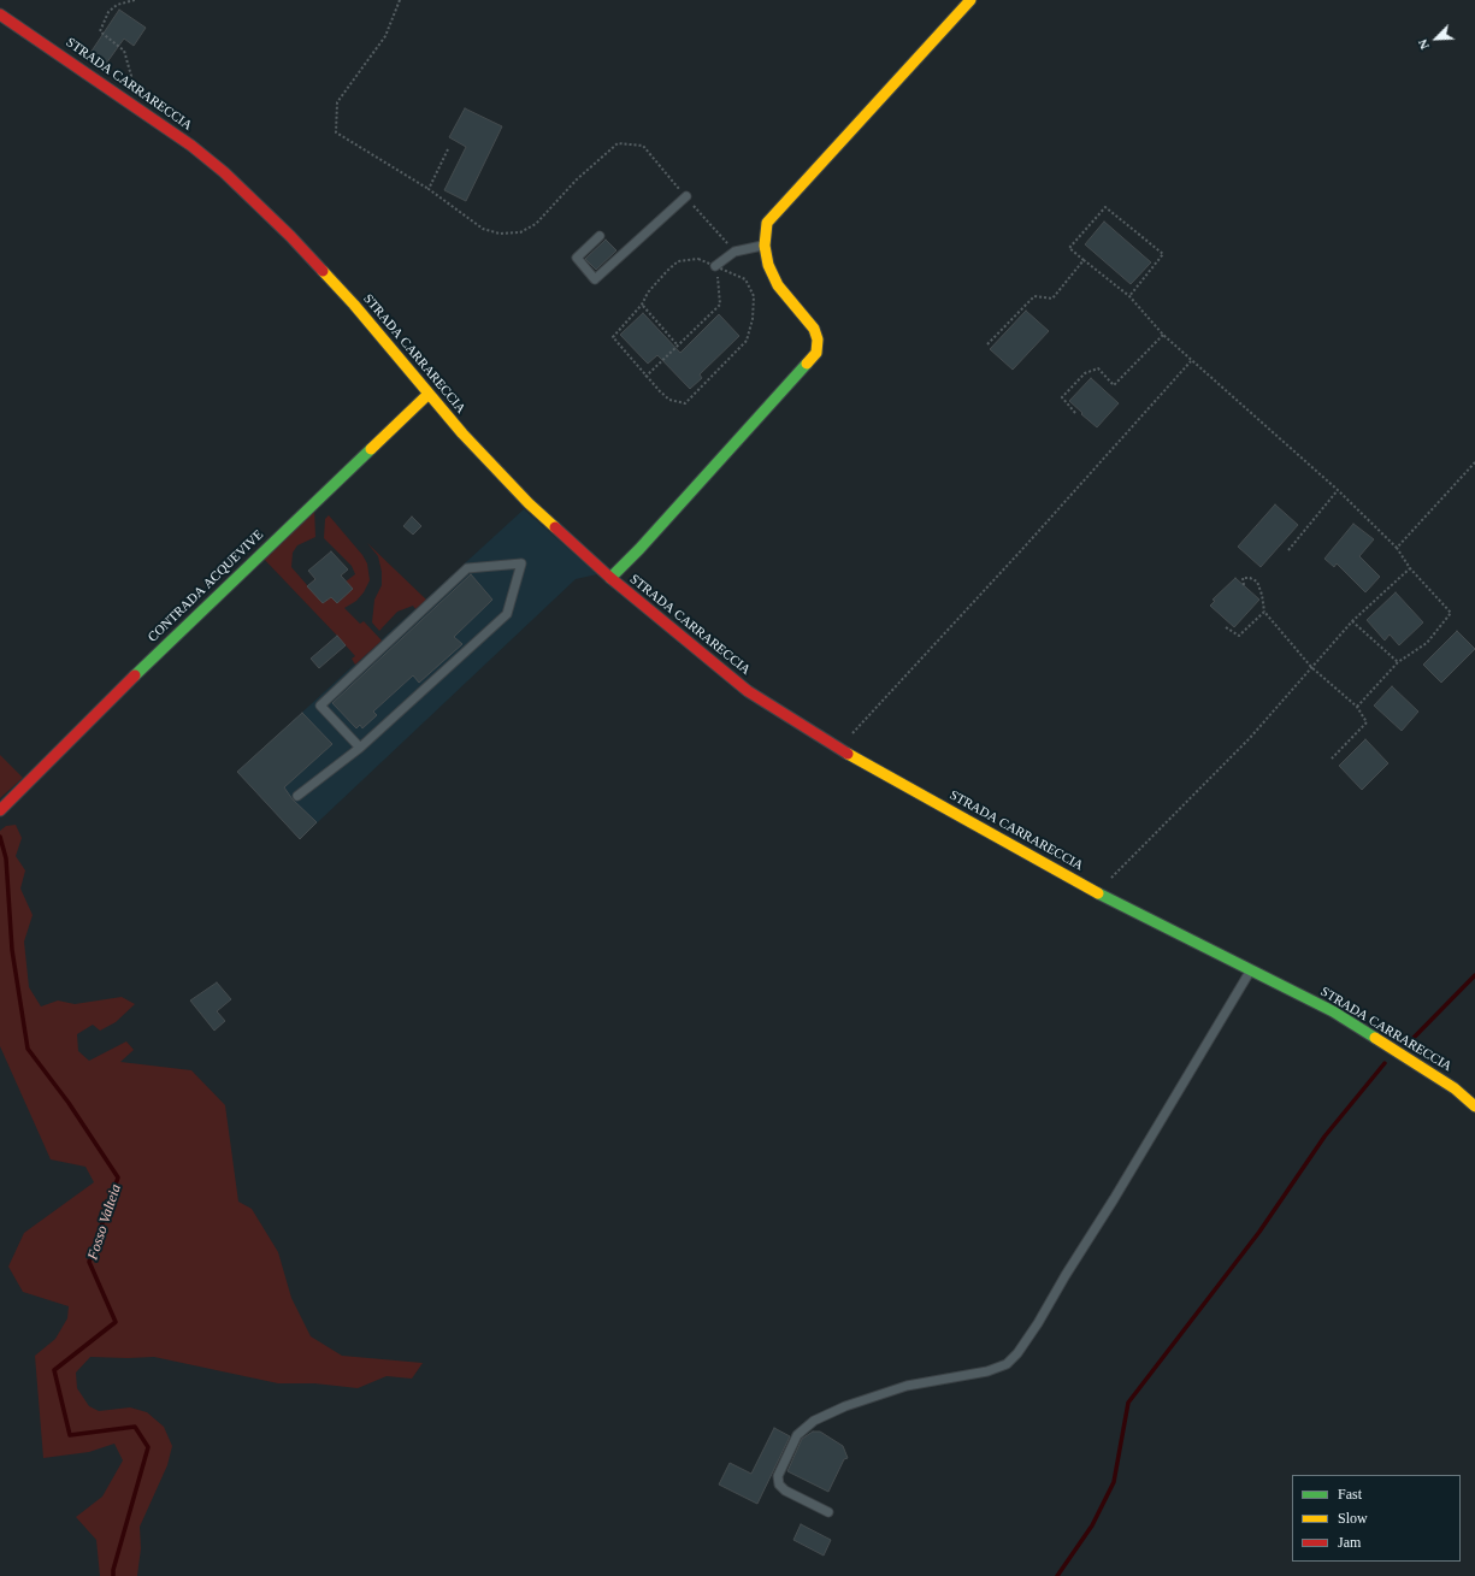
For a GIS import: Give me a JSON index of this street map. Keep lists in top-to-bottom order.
{
  "streets": {
    "main road": ["STRADA CARRARECCIA", "CONTRADA ACQUEVIVE"]
  },
  "crossings": [
    ["STRADA CARRARECCIA", "CONTRADA ACQUEVIVE"]
  ],
  "water": ["Fosso Valteia"],
  "legend": ["Fast", "Slow", "Jam"],
  "north": "bottom left"
}
